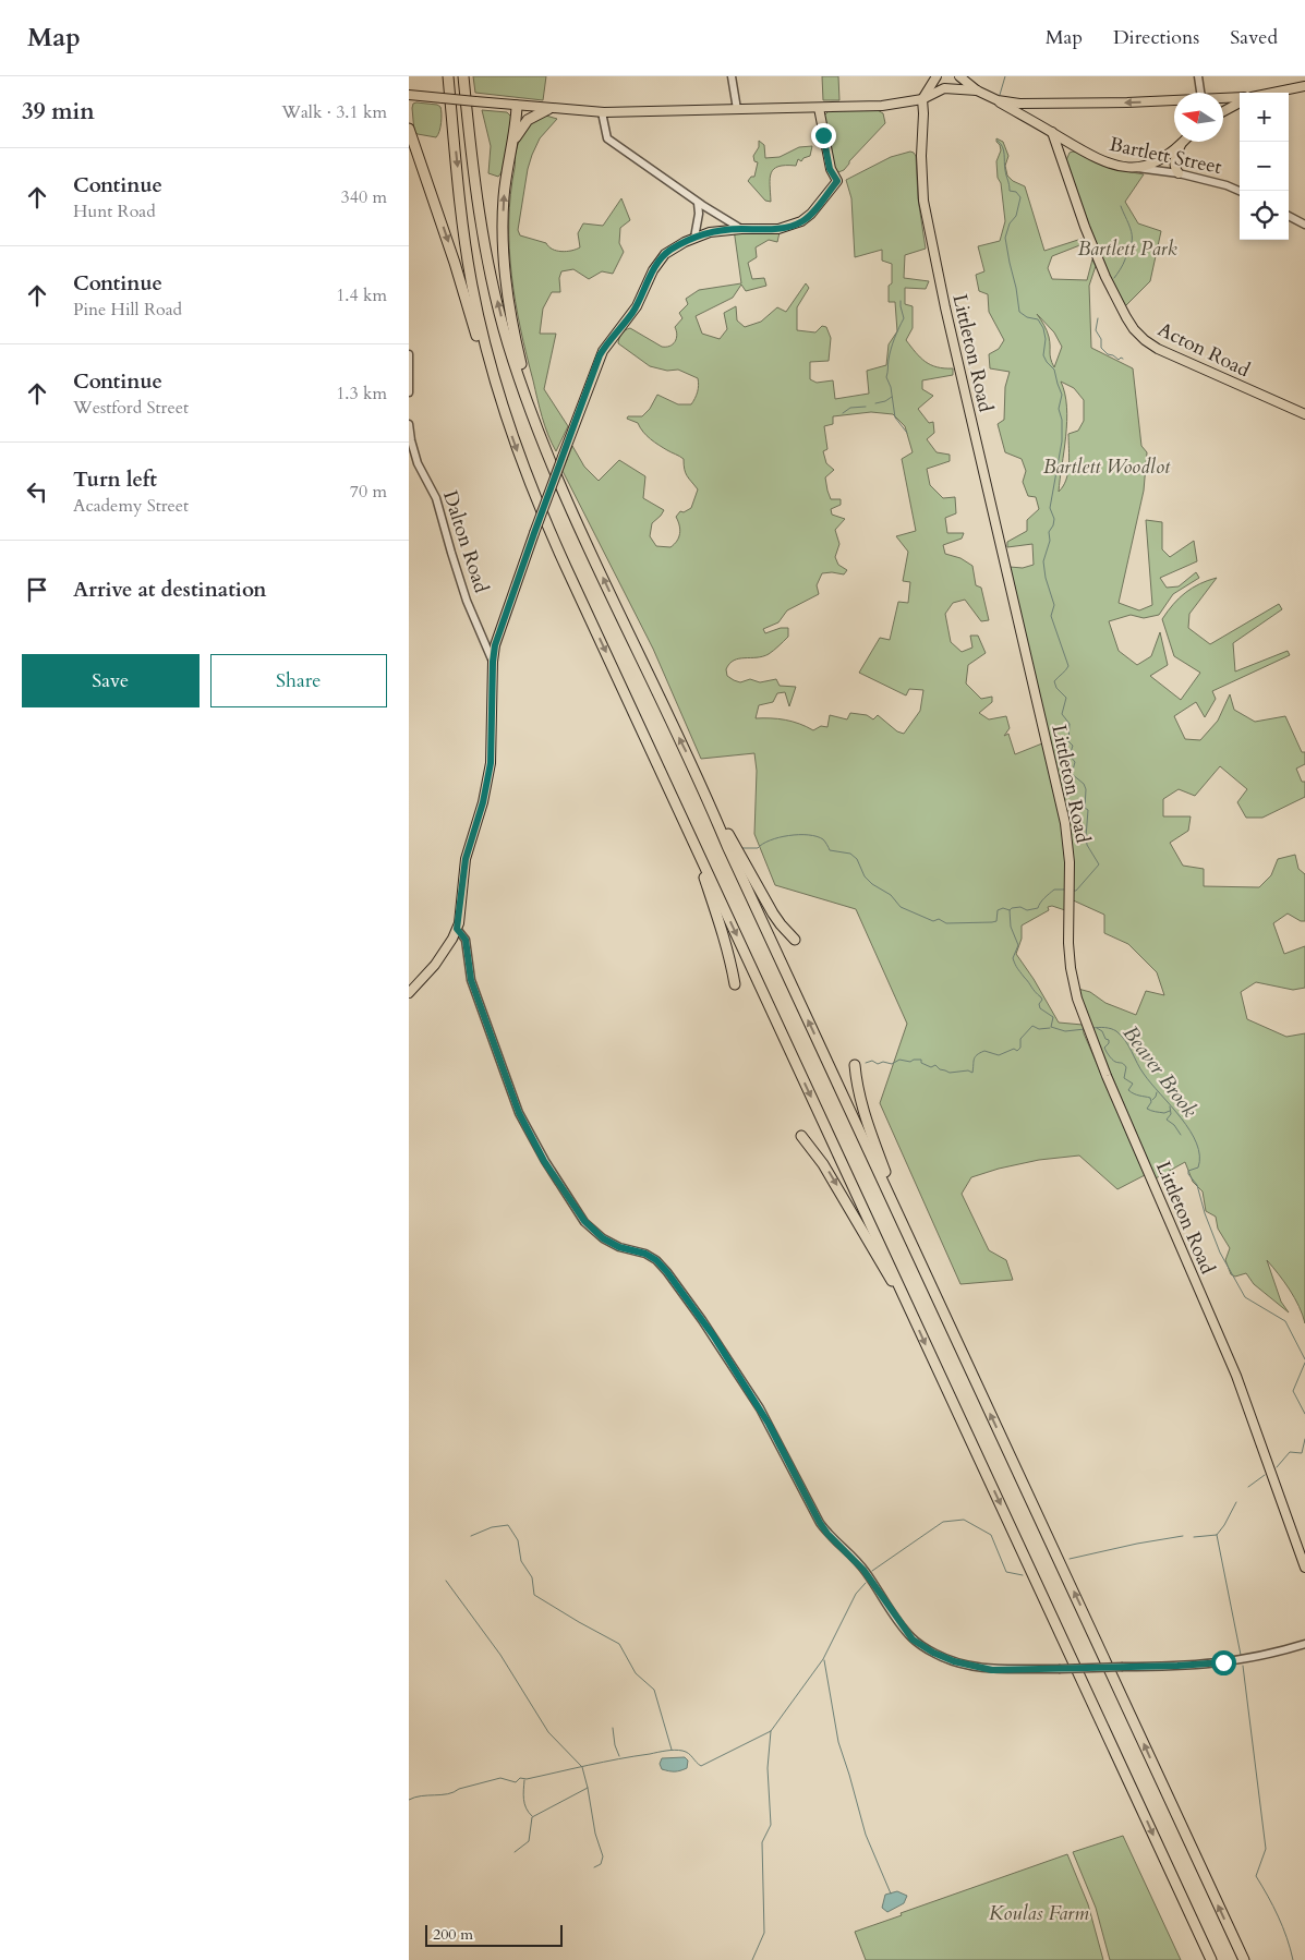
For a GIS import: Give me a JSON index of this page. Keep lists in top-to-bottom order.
{
  "streets": {
    "main road": ["Bartlett Street", "Acton Road", "Littleton Road"],
    "street": ["Dalton Road"]
  },
  "crossings": [
    ["Bartlett Street", "Acton Road"]
  ],
  "water": ["Beaver Brook"],
  "parks": ["Bartlett Park", "Bartlett Woodlot", "Koulas Farm"],
  "scale_bar": "200 m",
  "north": "left",
  "page": {
    "header": "Map",
    "nav": ["Map", "Directions", "Saved"],
    "heading": ["39 min", "Walk · 3.1 km"],
    "map_buttons": ["+", "−"],
    "list": [
      ["Continue", "Hunt Road", "340 m"],
      ["Continue", "Pine Hill Road", "1.4 km"],
      ["Continue", "Westford Street", "1.3 km"],
      ["Turn left", "Academy Street", "70 m"],
      "Arrive at destination"
    ],
    "buttons": ["Save", "Share"],
    "scale": "200 m"
  }
}
